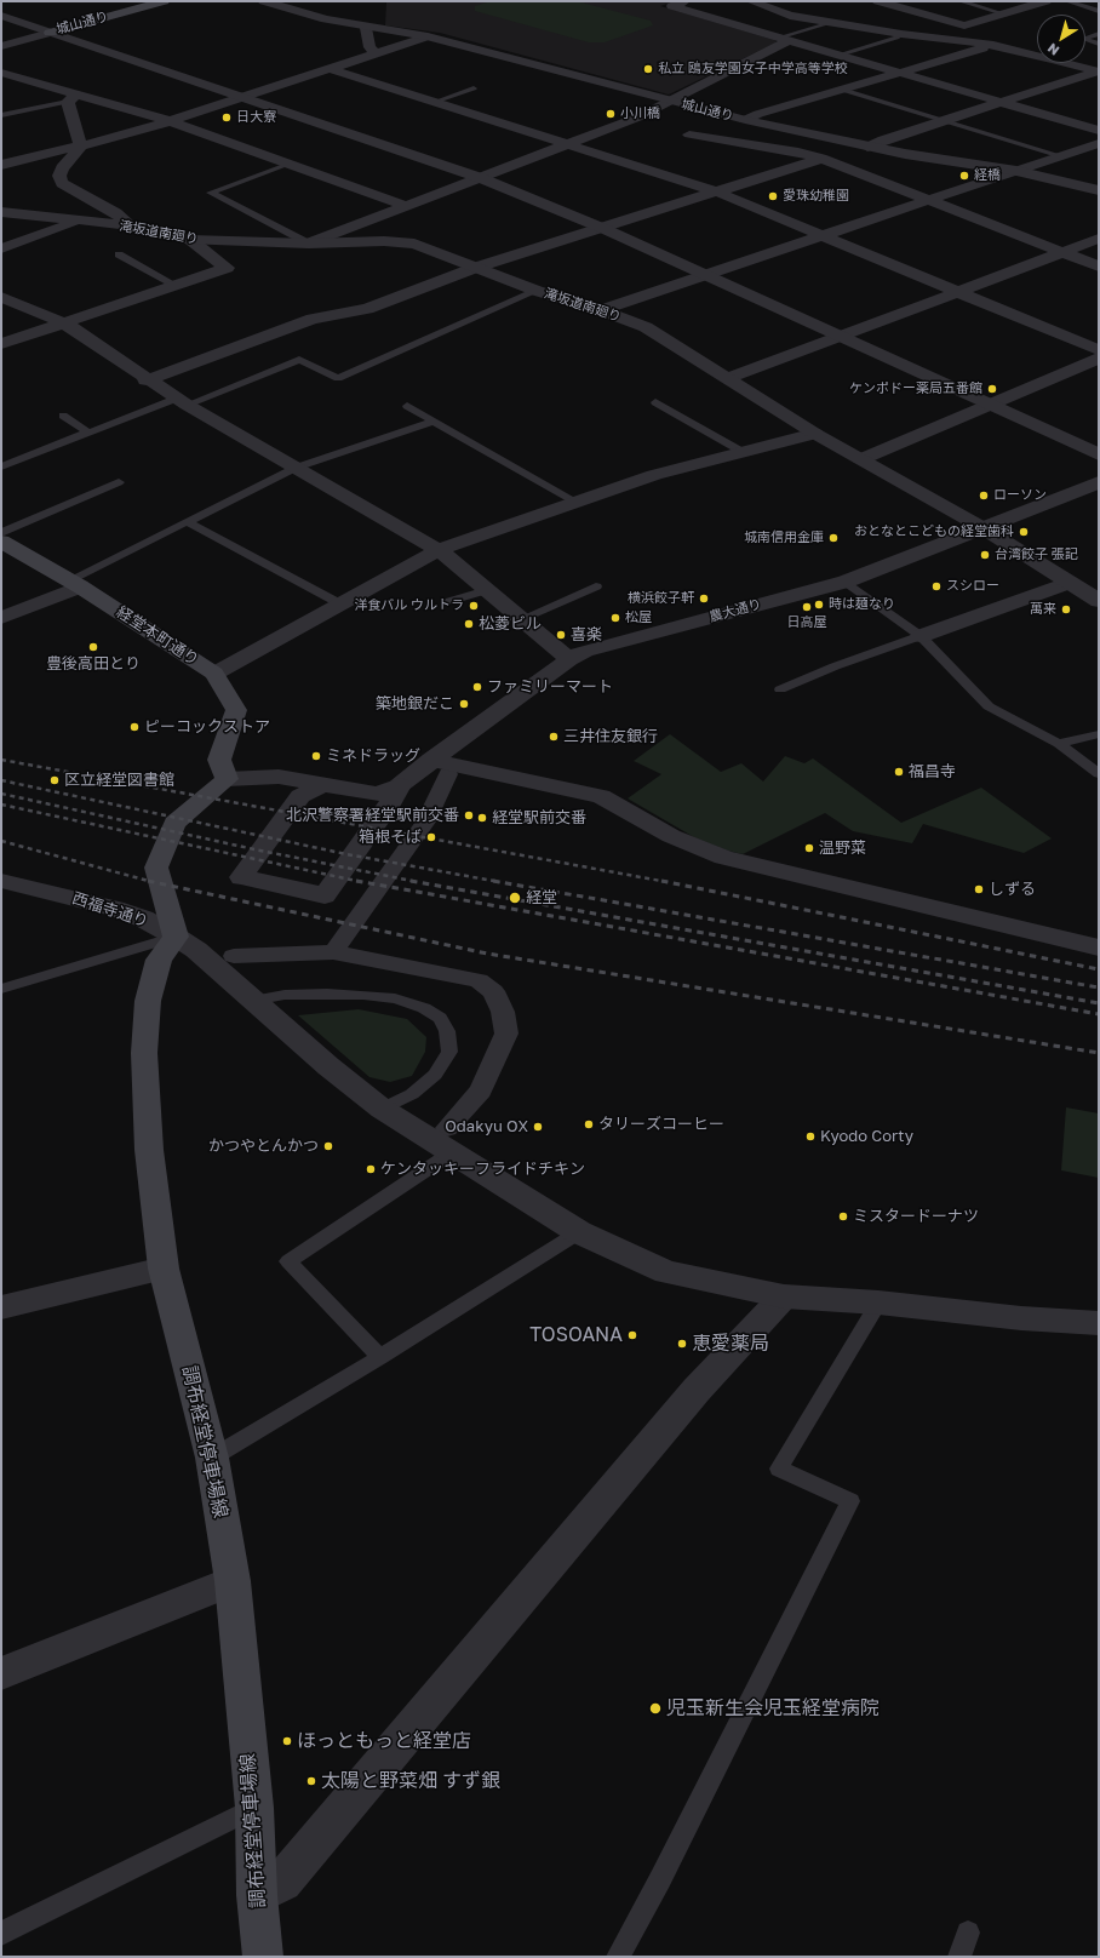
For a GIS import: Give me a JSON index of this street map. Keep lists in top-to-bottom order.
{
  "streets": {
    "main road": [
      "城山通り",
      "経堂本町通り",
      "西福寺通り",
      "調布経堂停車場線"
    ],
    "street": ["滝坂道南廻り", "農大通り"]
  },
  "crossings": [
    ["滝坂道南廻り", "農大通り"],
    ["経堂本町通り", "西福寺通り"],
    ["西福寺通り", "調布経堂停車場線"]
  ],
  "places": [
    "私立 鴎友学園女子中学高等学校",
    "小川橋",
    "日大寮",
    "経橋",
    "愛珠幼稚園",
    "ケンポドー薬局五番館",
    "ローソン",
    "おとなとこどもの経堂歯科",
    "城南信用金庫",
    "台湾餃子 張記",
    "スシロー",
    "横浜餃子軒",
    "時は麺なり",
    "洋食バル ウルトラ",
    "日高屋",
    "萬来",
    "松屋",
    "松菱ビル",
    "喜楽",
    "豊後高田とり",
    "ファミリーマート",
    "築地銀だこ",
    "ピーコックストア",
    "三井住友銀行",
    "ミネドラッグ",
    "福昌寺",
    "区立経堂図書館",
    "北沢警察署経堂駅前交番",
    "経堂駅前交番",
    "箱根そば",
    "温野菜",
    "しずる",
    "経堂",
    "タリーズコーヒー",
    "Odakyu OX",
    "Kyodo Corty",
    "かつやとんかつ",
    "ケンタッキーフライドチキン",
    "ミスタードーナツ",
    "TOSOANA",
    "恵愛薬局",
    "児玉新生会児玉経堂病院",
    "ほっともっと経堂店",
    "太陽と野菜畑 すず銀"
  ],
  "north": "bottom left"
}
